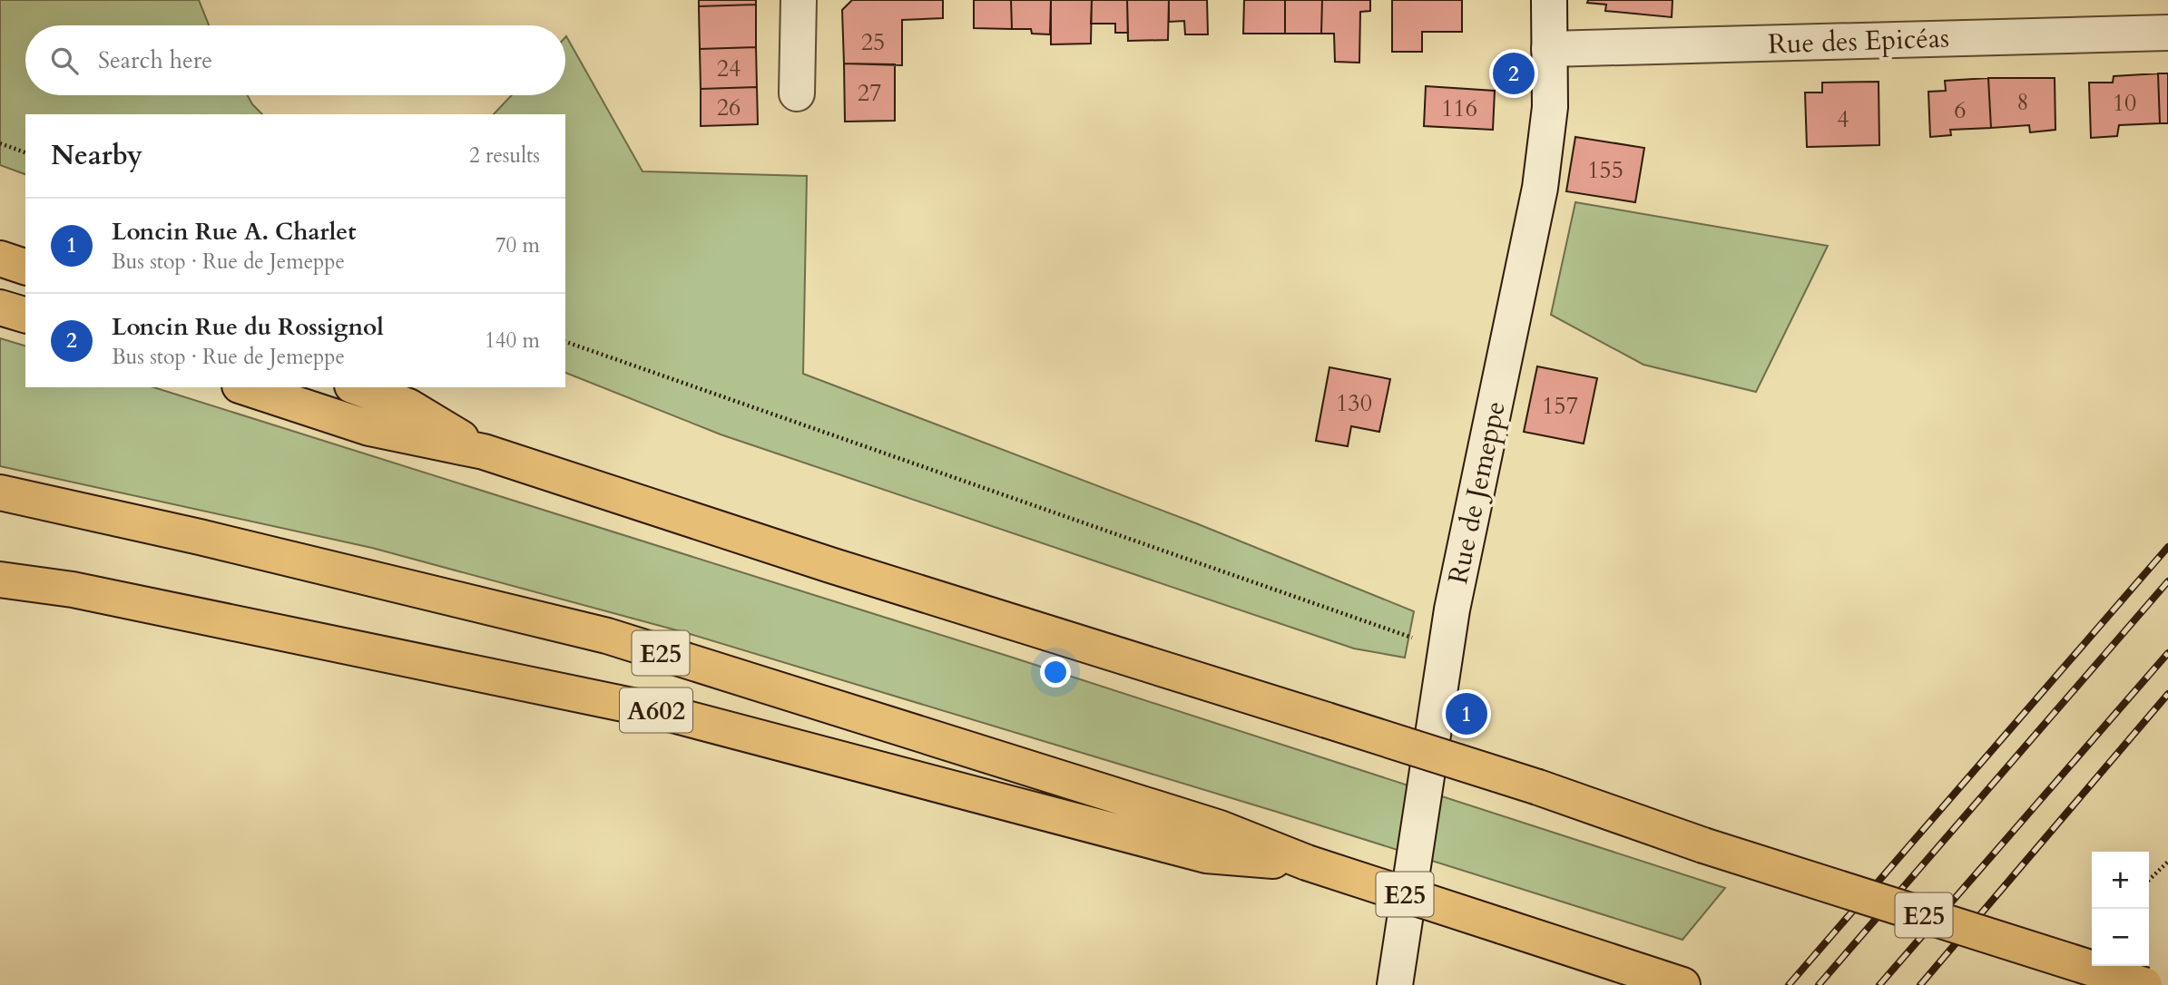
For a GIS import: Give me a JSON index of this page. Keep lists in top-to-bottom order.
{
  "streets": {
    "highway": ["E25", "A602"],
    "street": ["Rue des Epicéas", "Rue de Jemeppe"]
  },
  "crossings": [
    ["Rue des Epicéas", "Rue de Jemeppe"],
    ["E25", "A602"]
  ],
  "house_numbers": [
    "25",
    "24",
    "27",
    "8",
    "10",
    "26",
    "116",
    "6",
    "4",
    "155",
    "130",
    "157"
  ],
  "page": {
    "search": "Search here",
    "pins": ["2", "1"],
    "heading": ["Nearby", "2 results"],
    "list": [
      {
        "mark": "1",
        "name": "Loncin Rue A. Charlet",
        "note": "Bus stop · Rue de Jemeppe",
        "value": "70 m"
      },
      {
        "mark": "2",
        "name": "Loncin Rue du Rossignol",
        "note": "Bus stop · Rue de Jemeppe",
        "value": "140 m"
      }
    ],
    "map_buttons": ["+", "−"]
  }
}
